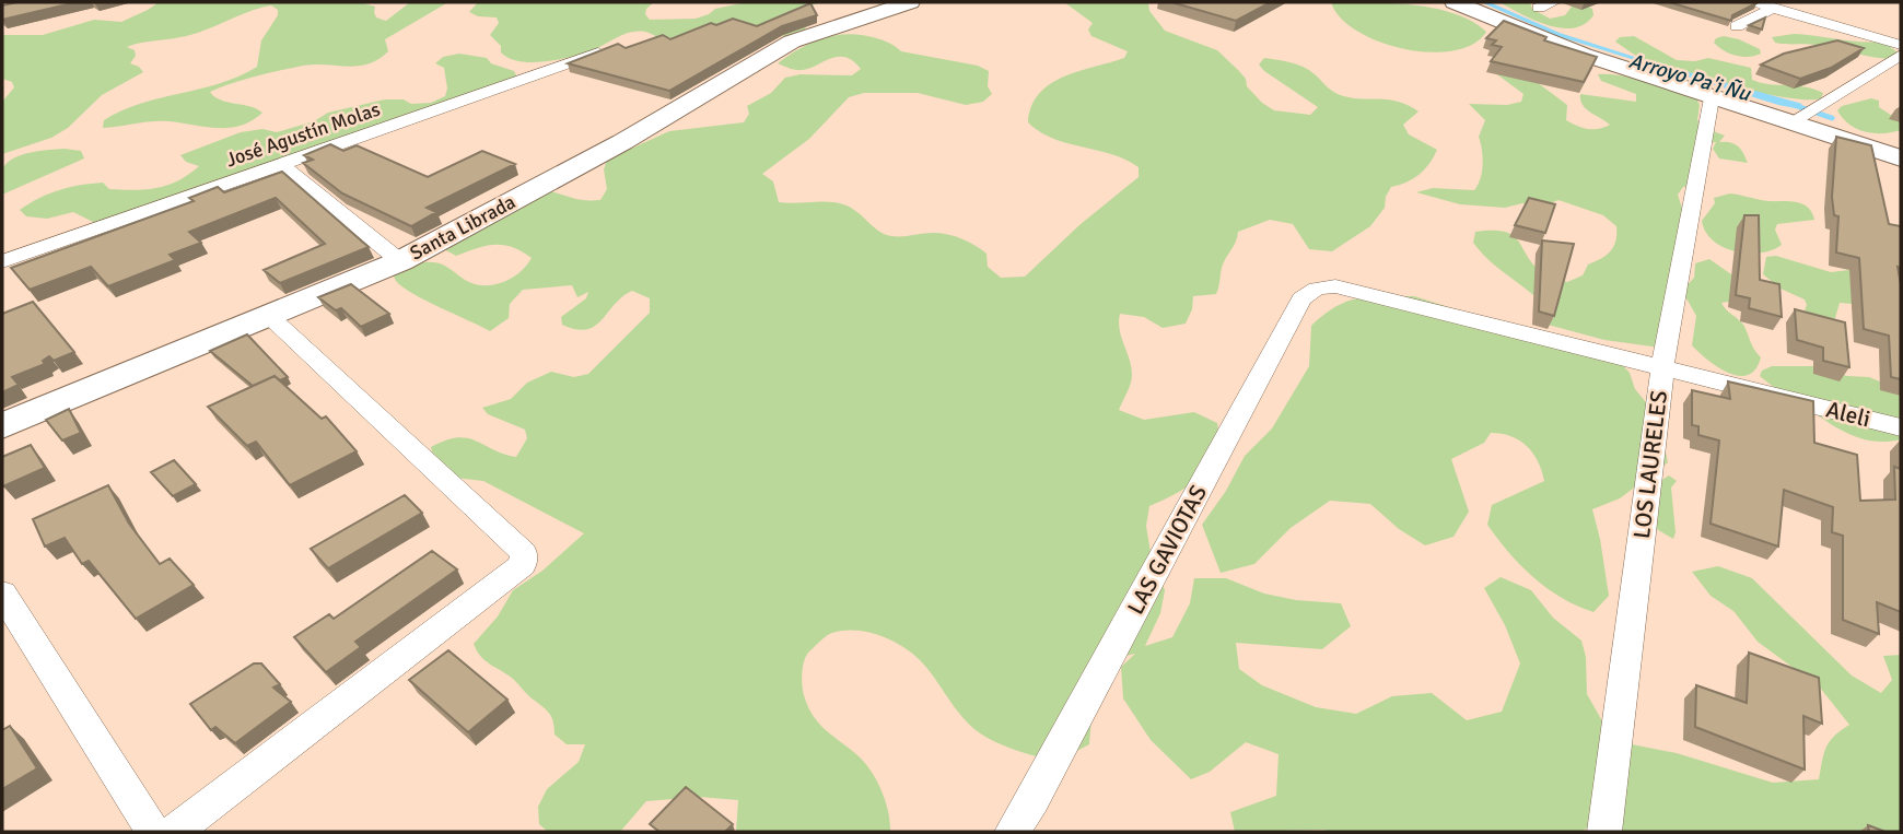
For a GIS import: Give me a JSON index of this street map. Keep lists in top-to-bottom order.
{
  "streets": {
    "street": [
      "José Agustín Molas",
      "Santa Librada",
      "Aleli",
      "LOS LAURELES",
      "LAS GAVIOTAS"
    ]
  },
  "crossings": [
    ["Aleli", "LOS LAURELES"],
    ["Aleli", "LAS GAVIOTAS"]
  ],
  "water": ["Arroyo Pa'i Ñu"]
}
